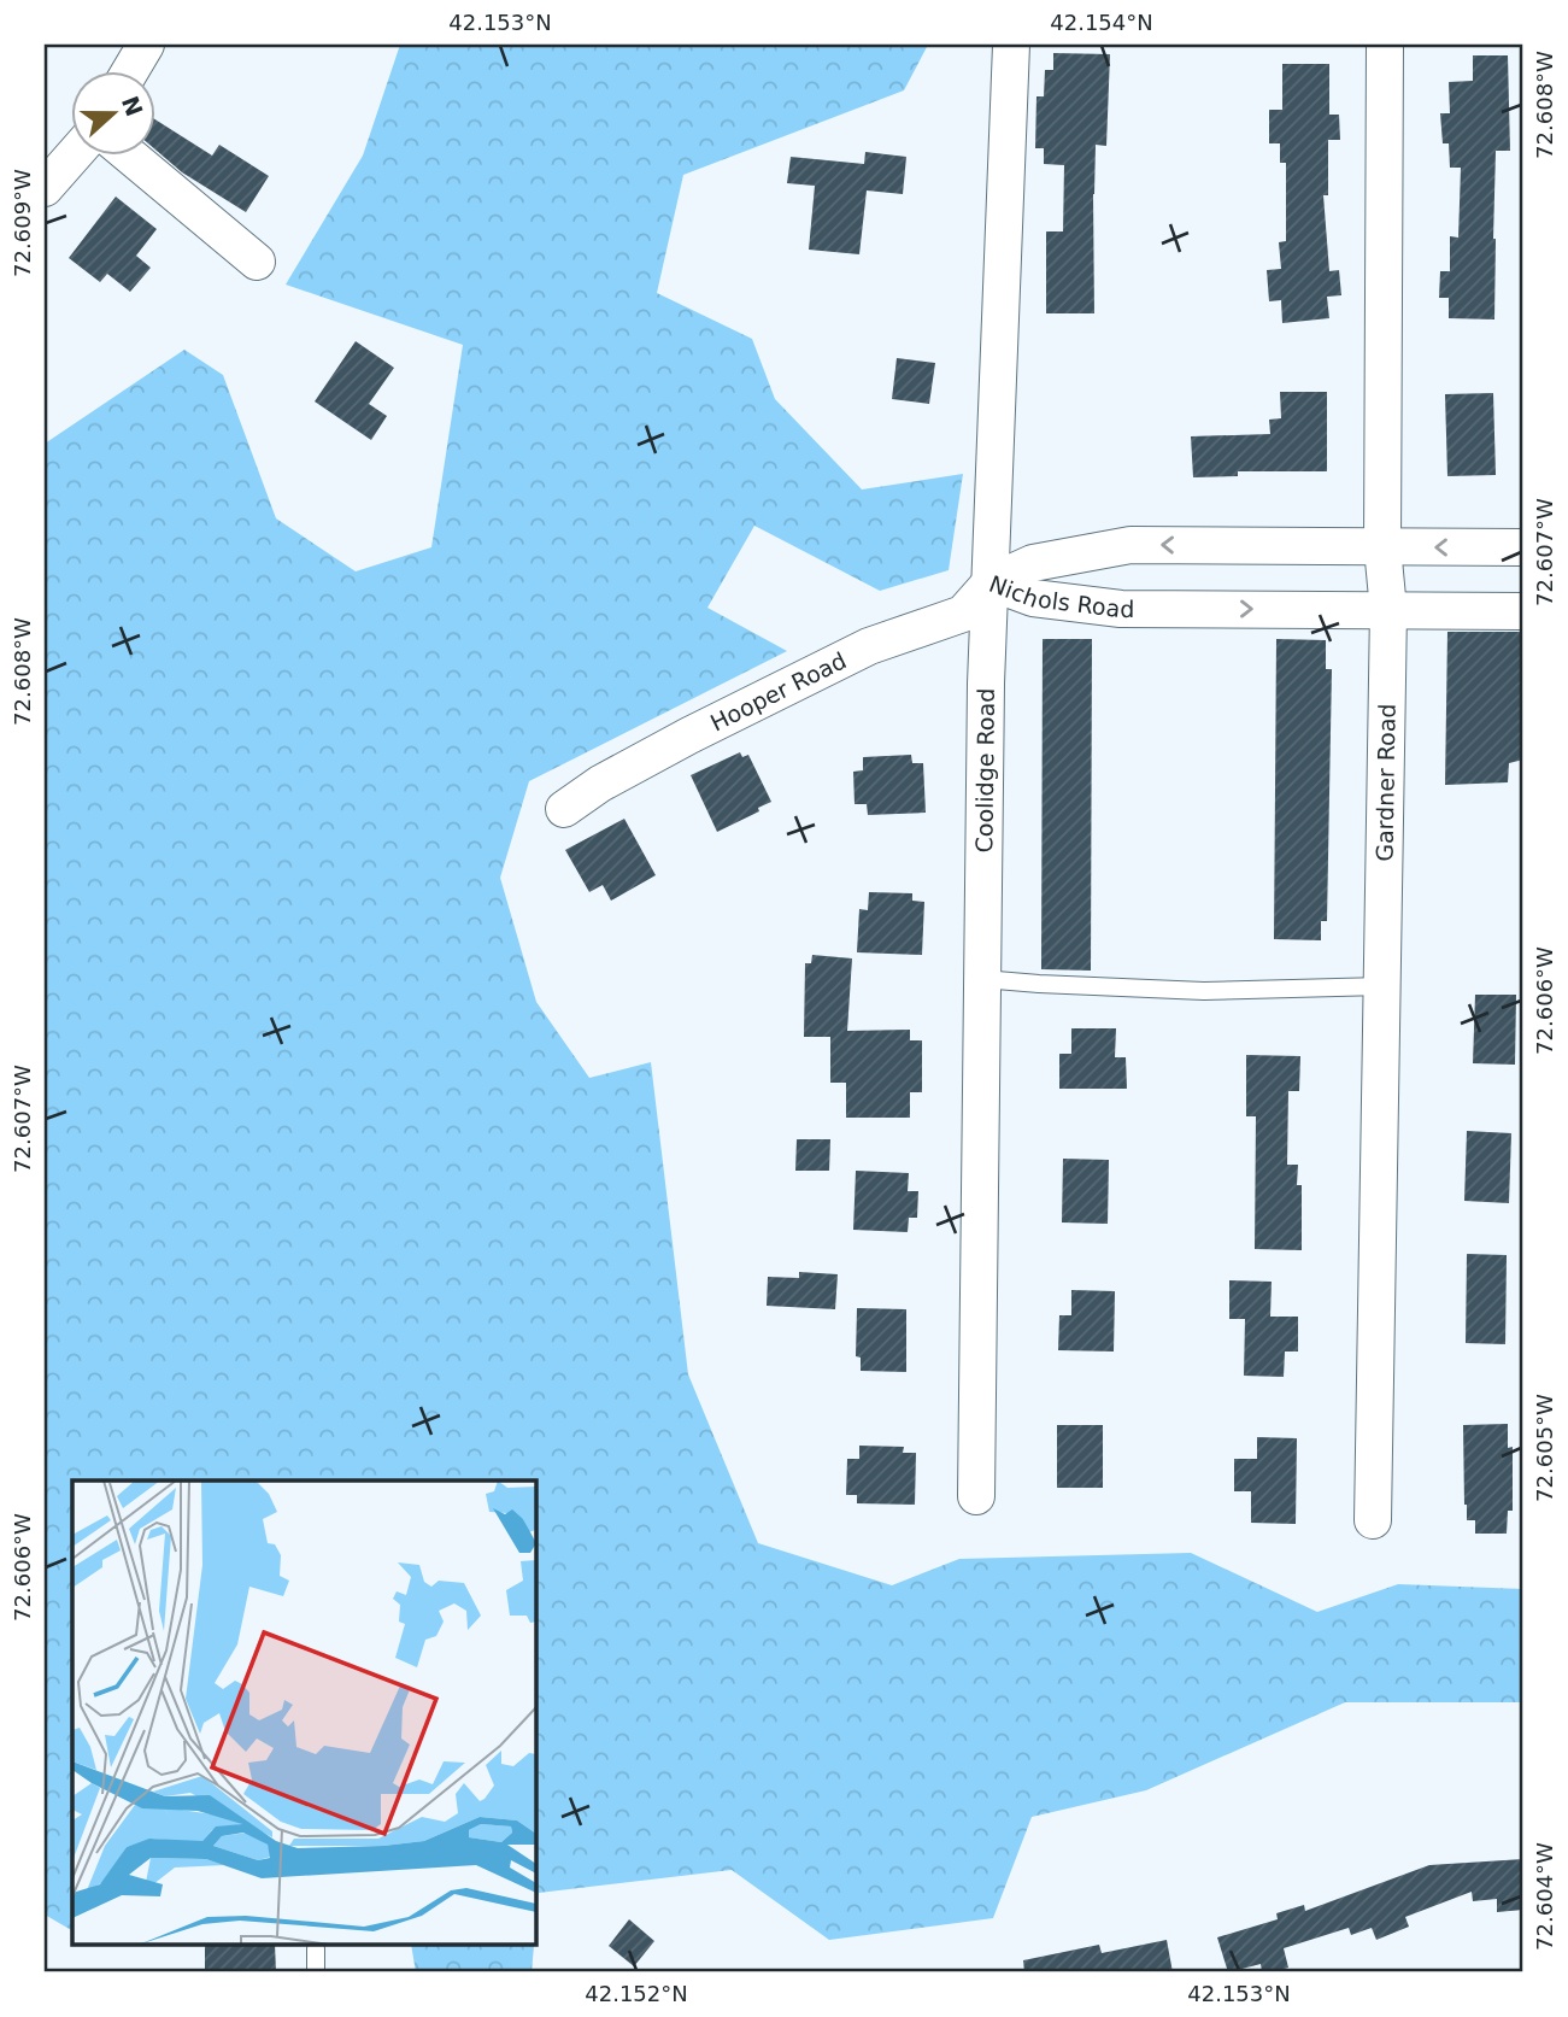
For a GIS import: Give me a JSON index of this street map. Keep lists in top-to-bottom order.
{
  "streets": {
    "street": [
      "Nichols Road",
      "Hooper Road",
      "Coolidge Road",
      "Gardner Road"
    ]
  },
  "crossings": [
    ["Nichols Road", "Hooper Road"],
    ["Nichols Road", "Coolidge Road"],
    ["Nichols Road", "Gardner Road"],
    ["Hooper Road", "Coolidge Road"]
  ],
  "north": "right",
  "coordinates": [
    "42.153°N",
    "42.154°N",
    "72.608°W",
    "72.609°W",
    "72.607°W",
    "72.606°W",
    "72.605°W",
    "72.604°W",
    "42.152°N"
  ]
}
